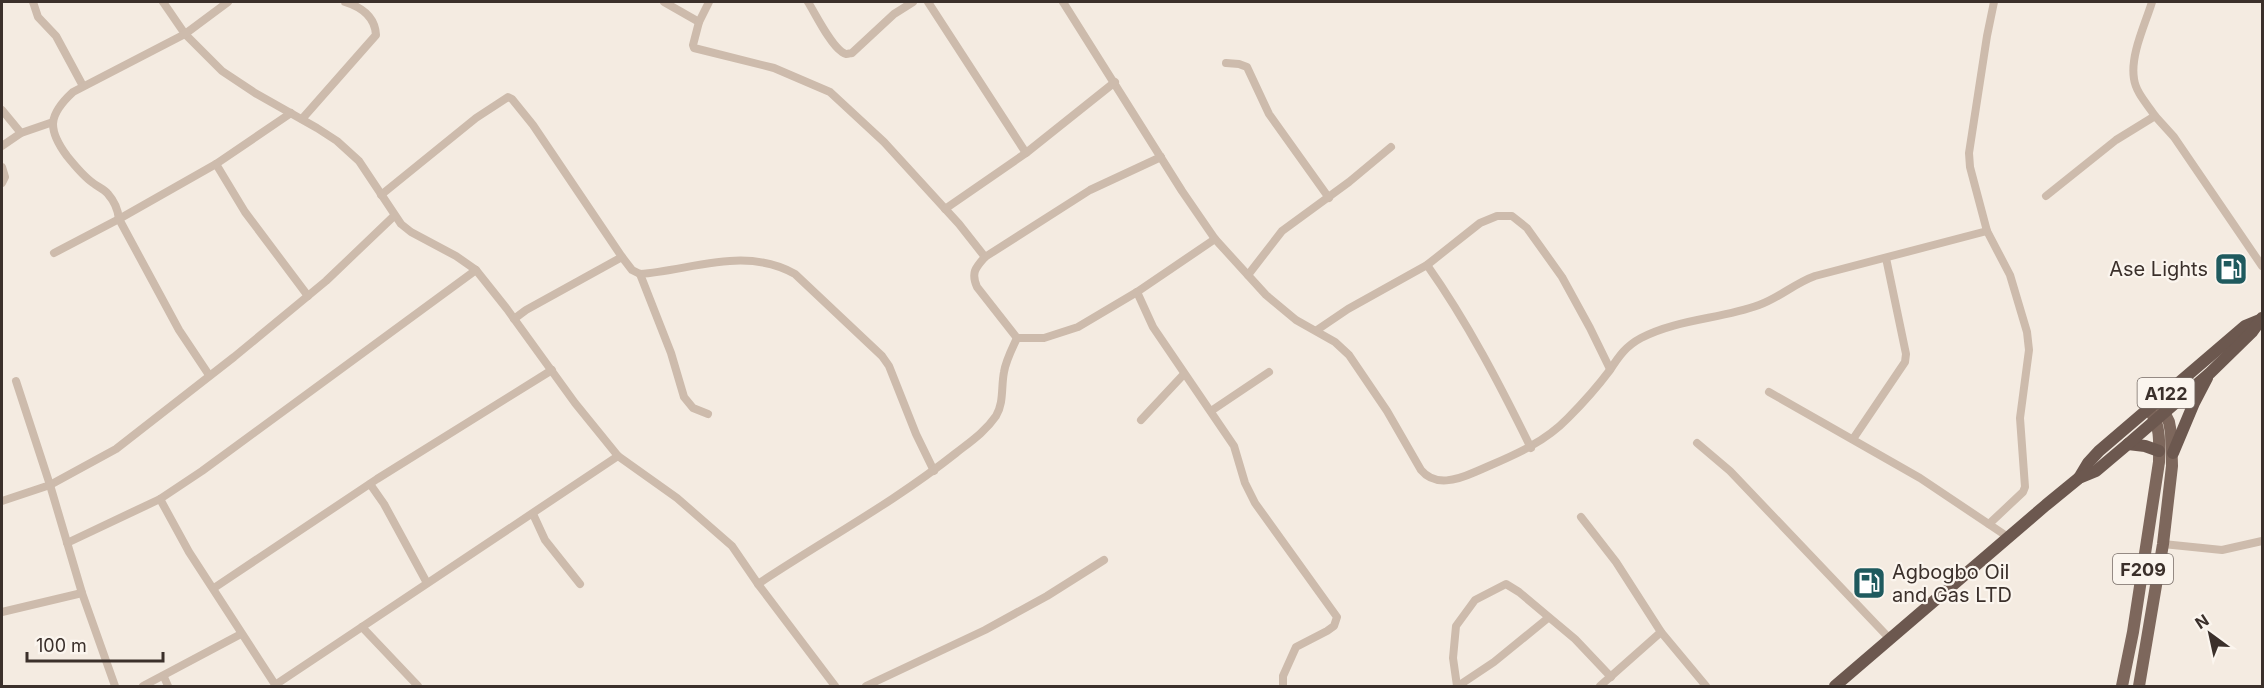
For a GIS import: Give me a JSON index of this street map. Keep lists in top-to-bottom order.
{
  "streets": {
    "highway": ["A122"],
    "main road": ["F209"]
  },
  "places": {
    "fuel station": ["Ase Lights", "Agbogbo Oil and Gas LTD"]
  },
  "scale_bar": "100 m",
  "north": "top left"
}
